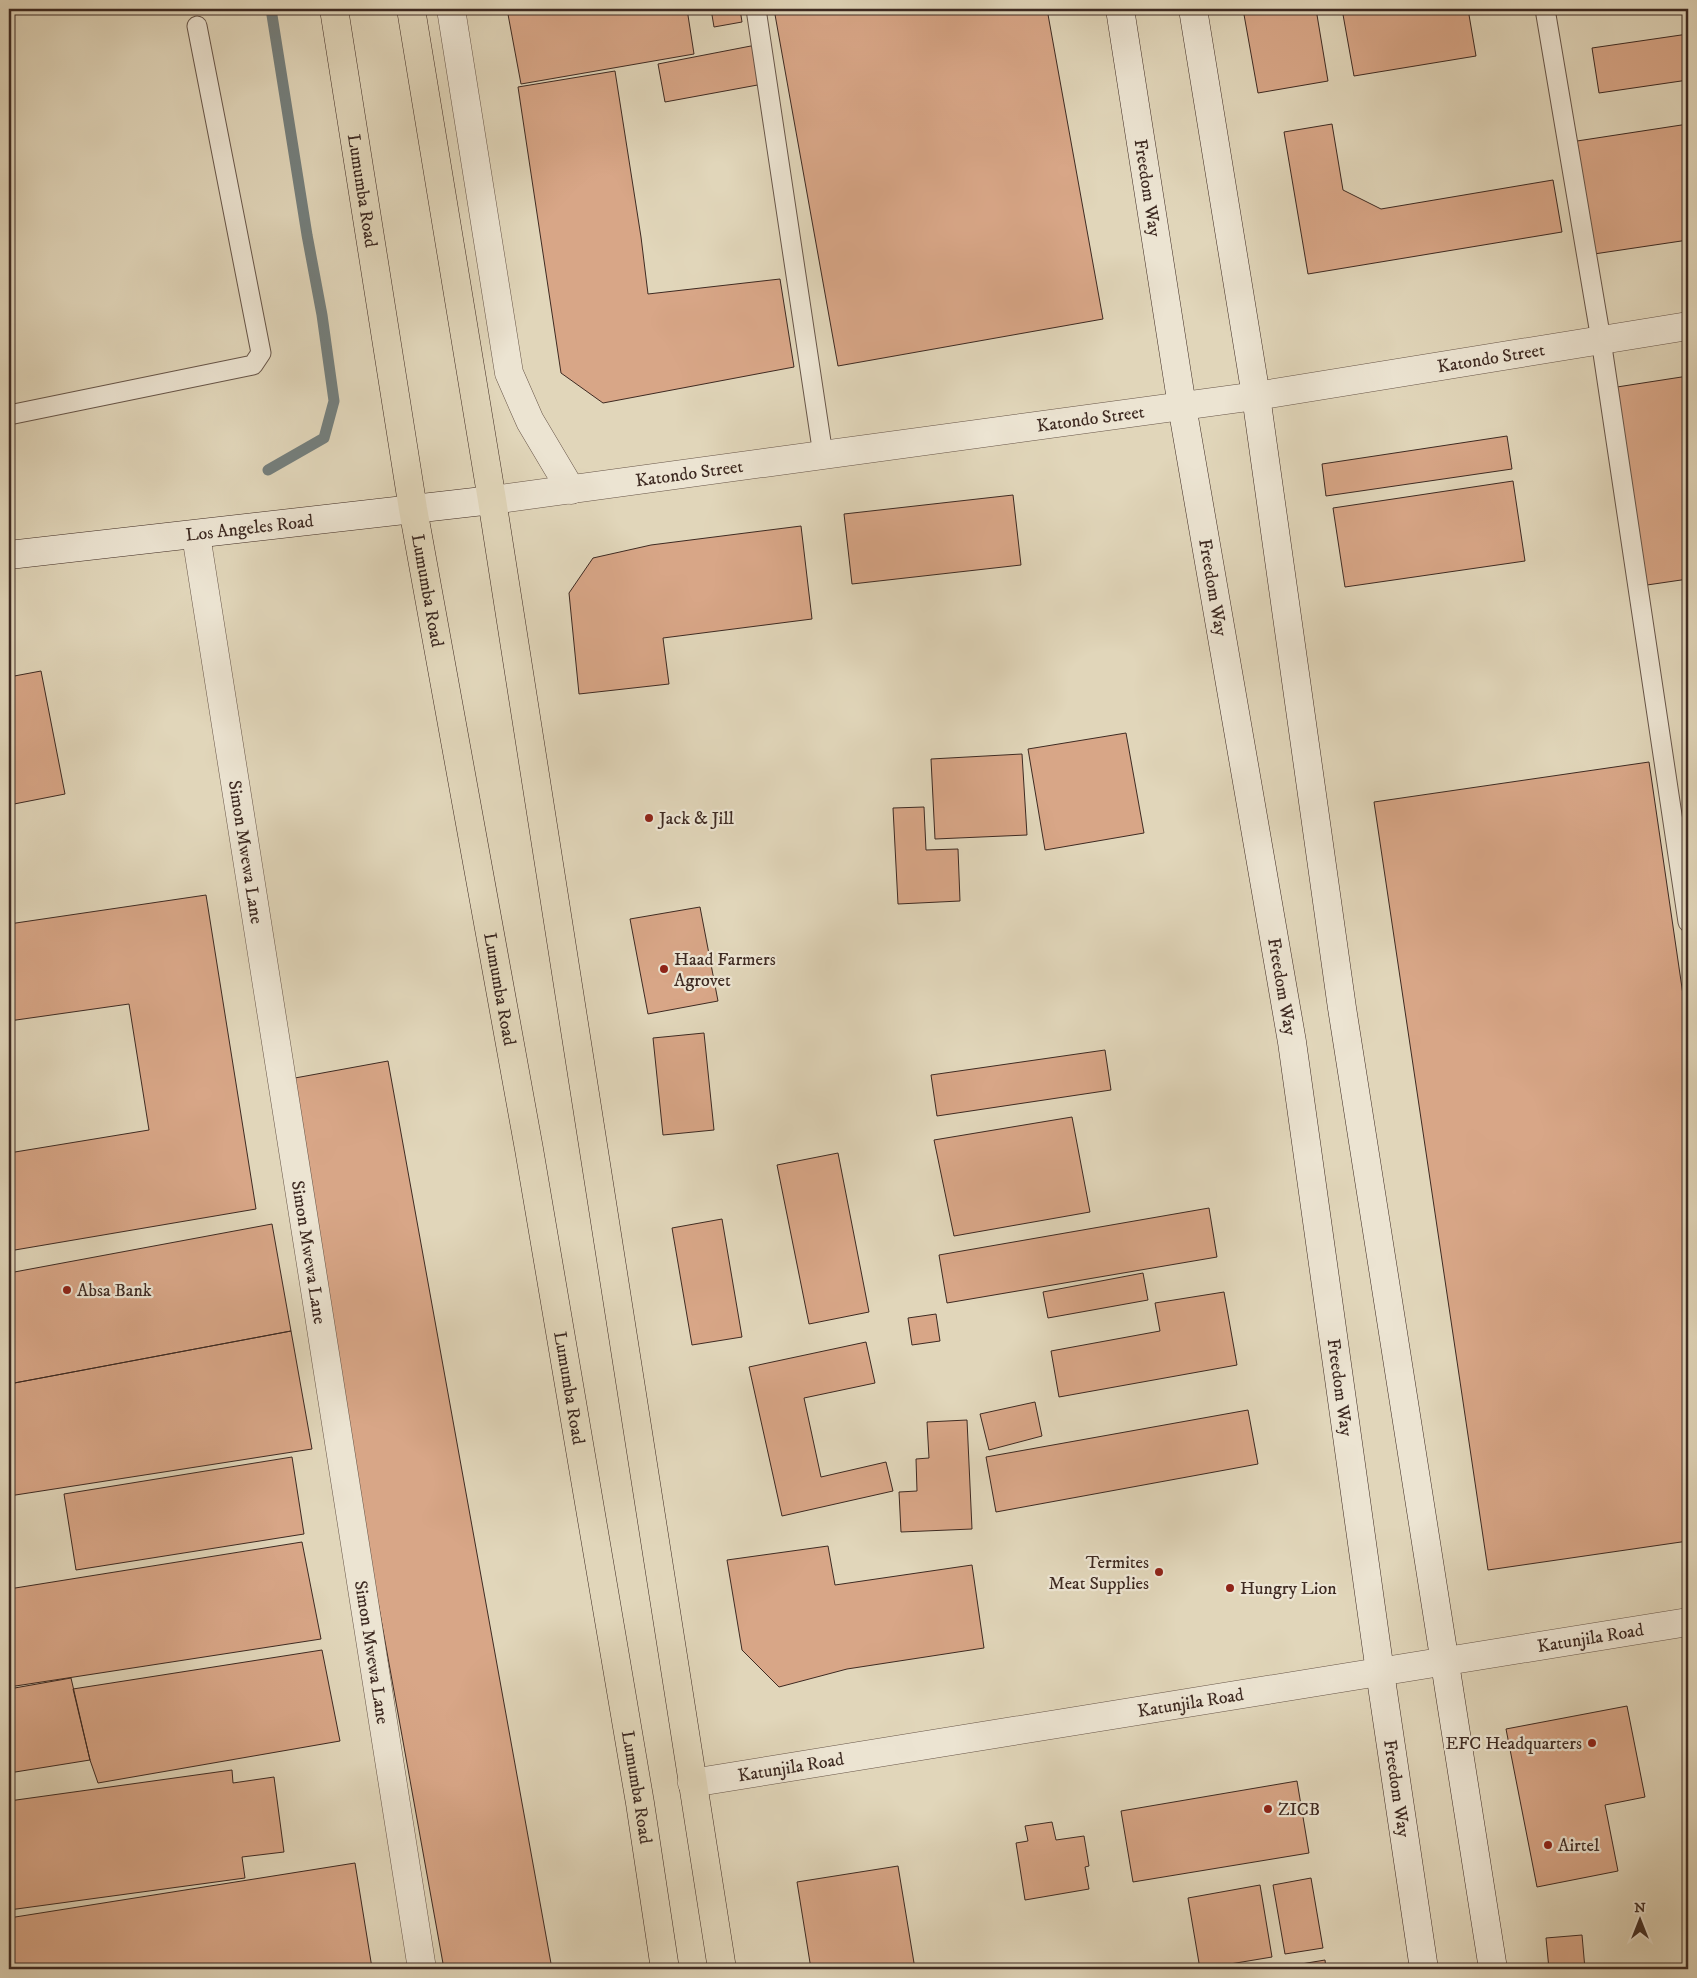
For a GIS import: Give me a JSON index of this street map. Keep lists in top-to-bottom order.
{
  "streets": {
    "main road": [
      "Freedom Way",
      "Lumumba Road",
      "Katondo Street",
      "Los Angeles Road",
      "Simon Mwewa Lane",
      "Katunjila Road"
    ]
  },
  "crossings": [
    ["Freedom Way", "Katondo Street"],
    ["Freedom Way", "Katunjila Road"],
    ["Lumumba Road", "Los Angeles Road"],
    ["Katondo Street", "Los Angeles Road"],
    ["Los Angeles Road", "Simon Mwewa Lane"]
  ],
  "places": [
    "Jack & Jill",
    "Haad Farmers Agrovet",
    "Absa Bank",
    "Termites Meat Supplies",
    "Hungry Lion",
    "EFC Headquarters",
    "ZICB",
    "Airtel"
  ],
  "north": "top"
}
